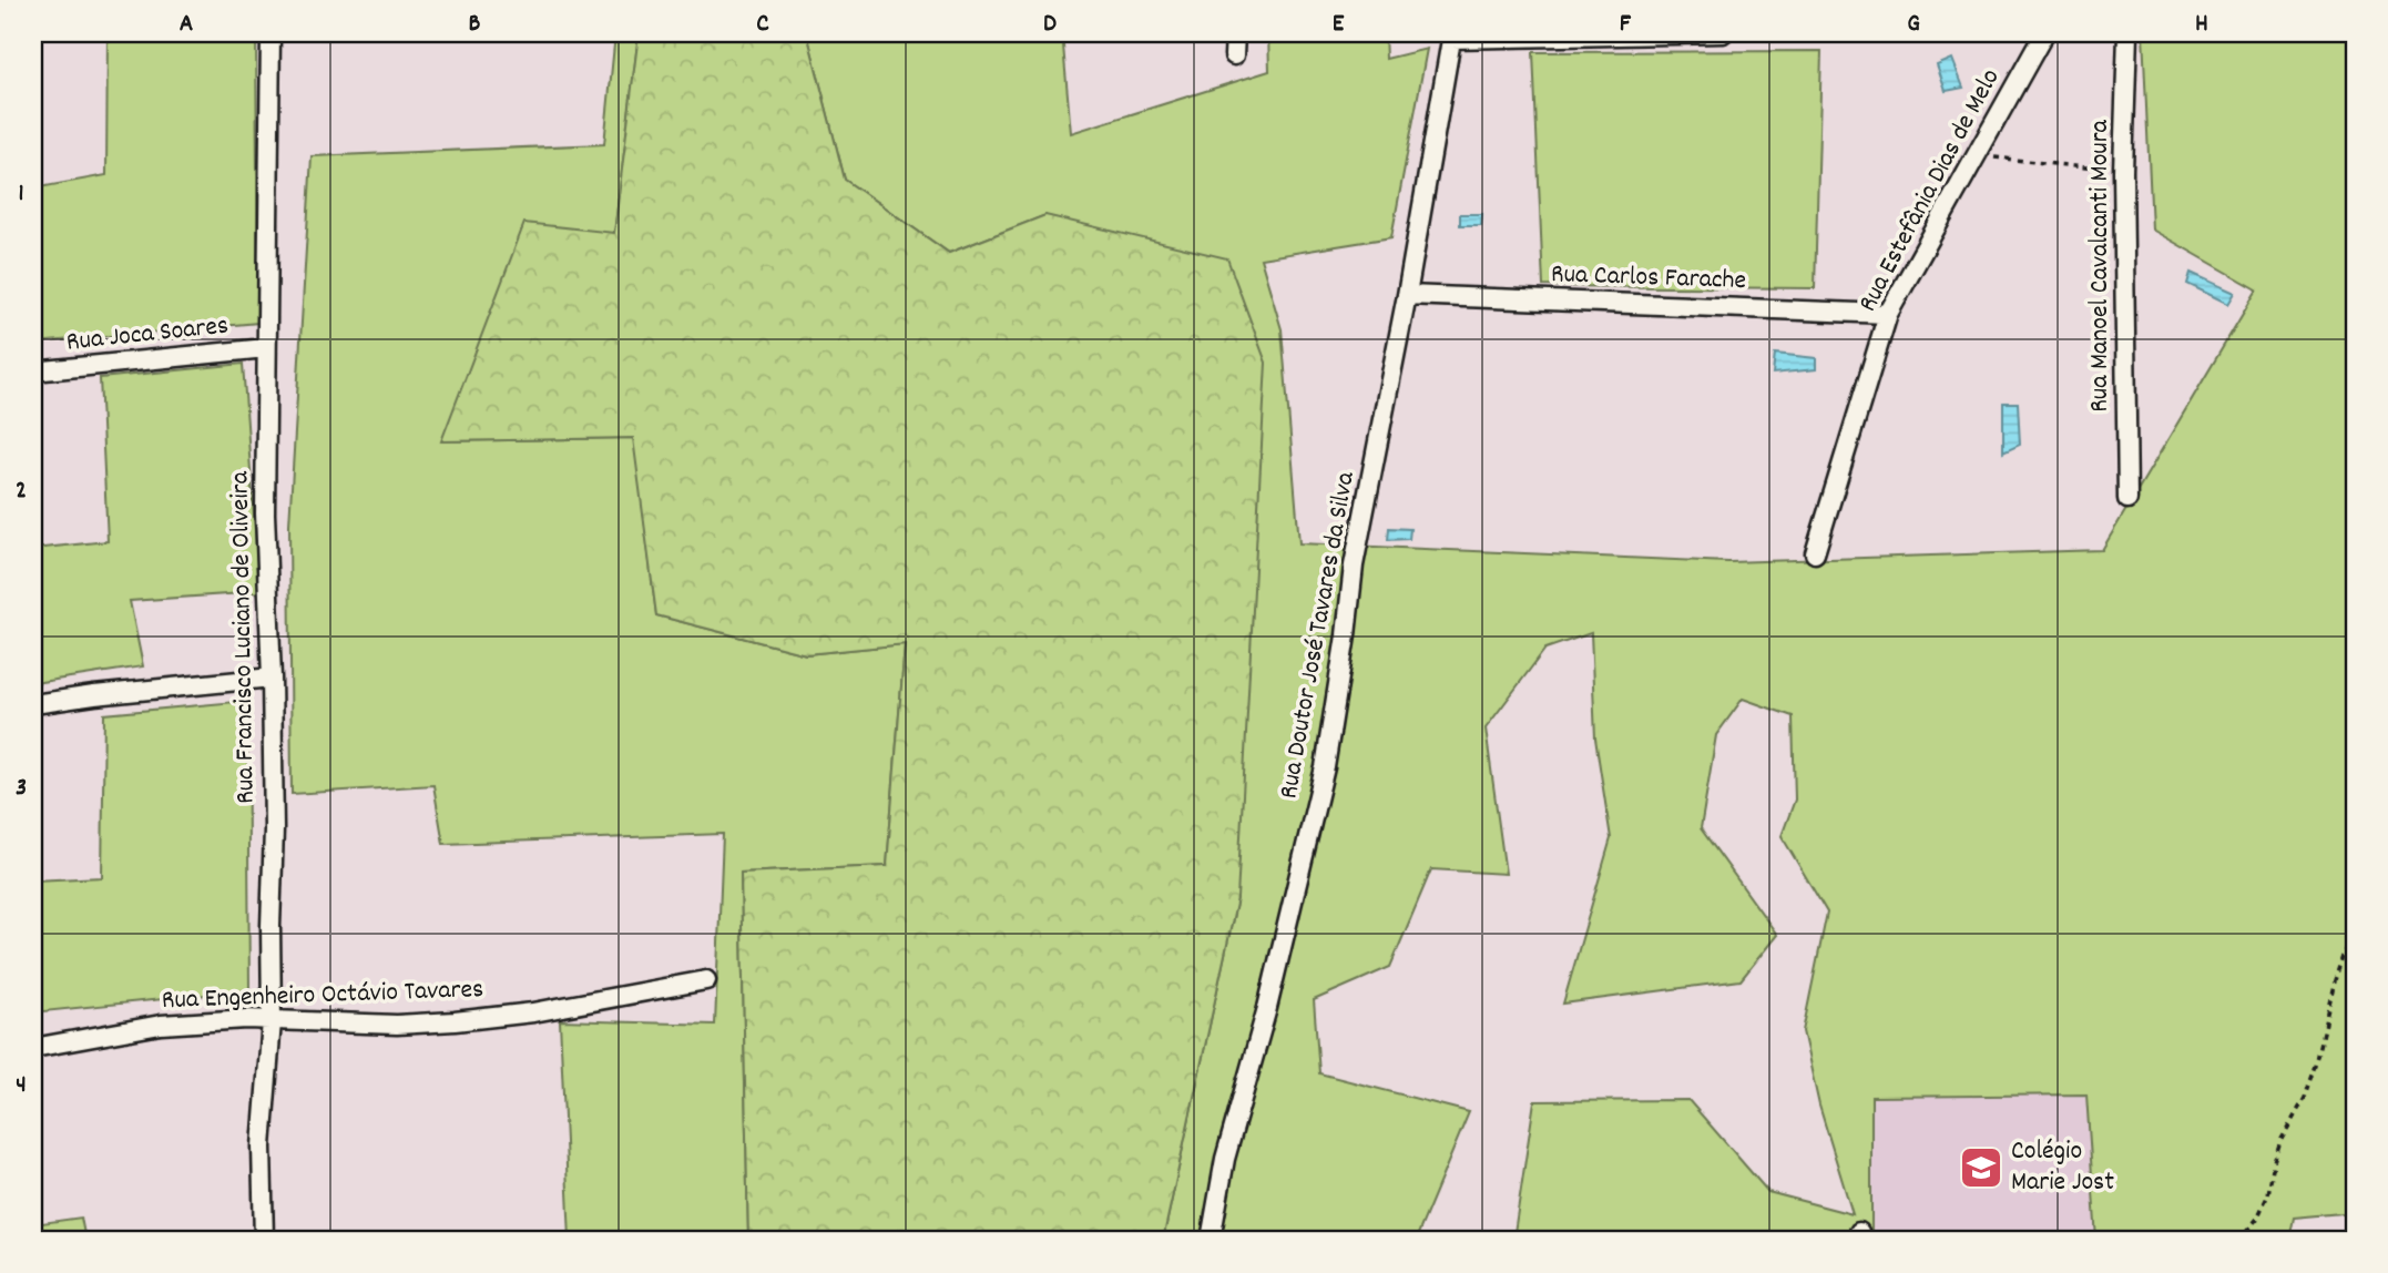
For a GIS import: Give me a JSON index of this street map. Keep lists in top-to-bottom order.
{
  "streets": {
    "street": [
      "Rua Estefânia Dias de Melo",
      "Rua Manoel Cavalcanti Moura",
      "Rua Carlos Farache",
      "Rua Joca Soares",
      "Rua Doutor José Tavares da Silva",
      "Rua Francisco Luciano de Oliveira",
      "Rua Engenheiro Octávio Tavares"
    ]
  },
  "crossings": [
    ["Rua Estefânia Dias de Melo", "Rua Carlos Farache"],
    ["Rua Carlos Farache", "Rua Doutor José Tavares da Silva"],
    ["Rua Joca Soares", "Rua Francisco Luciano de Oliveira"],
    ["Rua Francisco Luciano de Oliveira", "Rua Engenheiro Octávio Tavares"]
  ],
  "places": {
    "school or university": ["Colégio Marie Jost"]
  },
  "grid": {
    "columns": [
      "A",
      "B",
      "C",
      "D",
      "E",
      "F",
      "G",
      "H"
    ],
    "rows": [
      "1",
      "2",
      "3",
      "4"
    ]
  }
}
